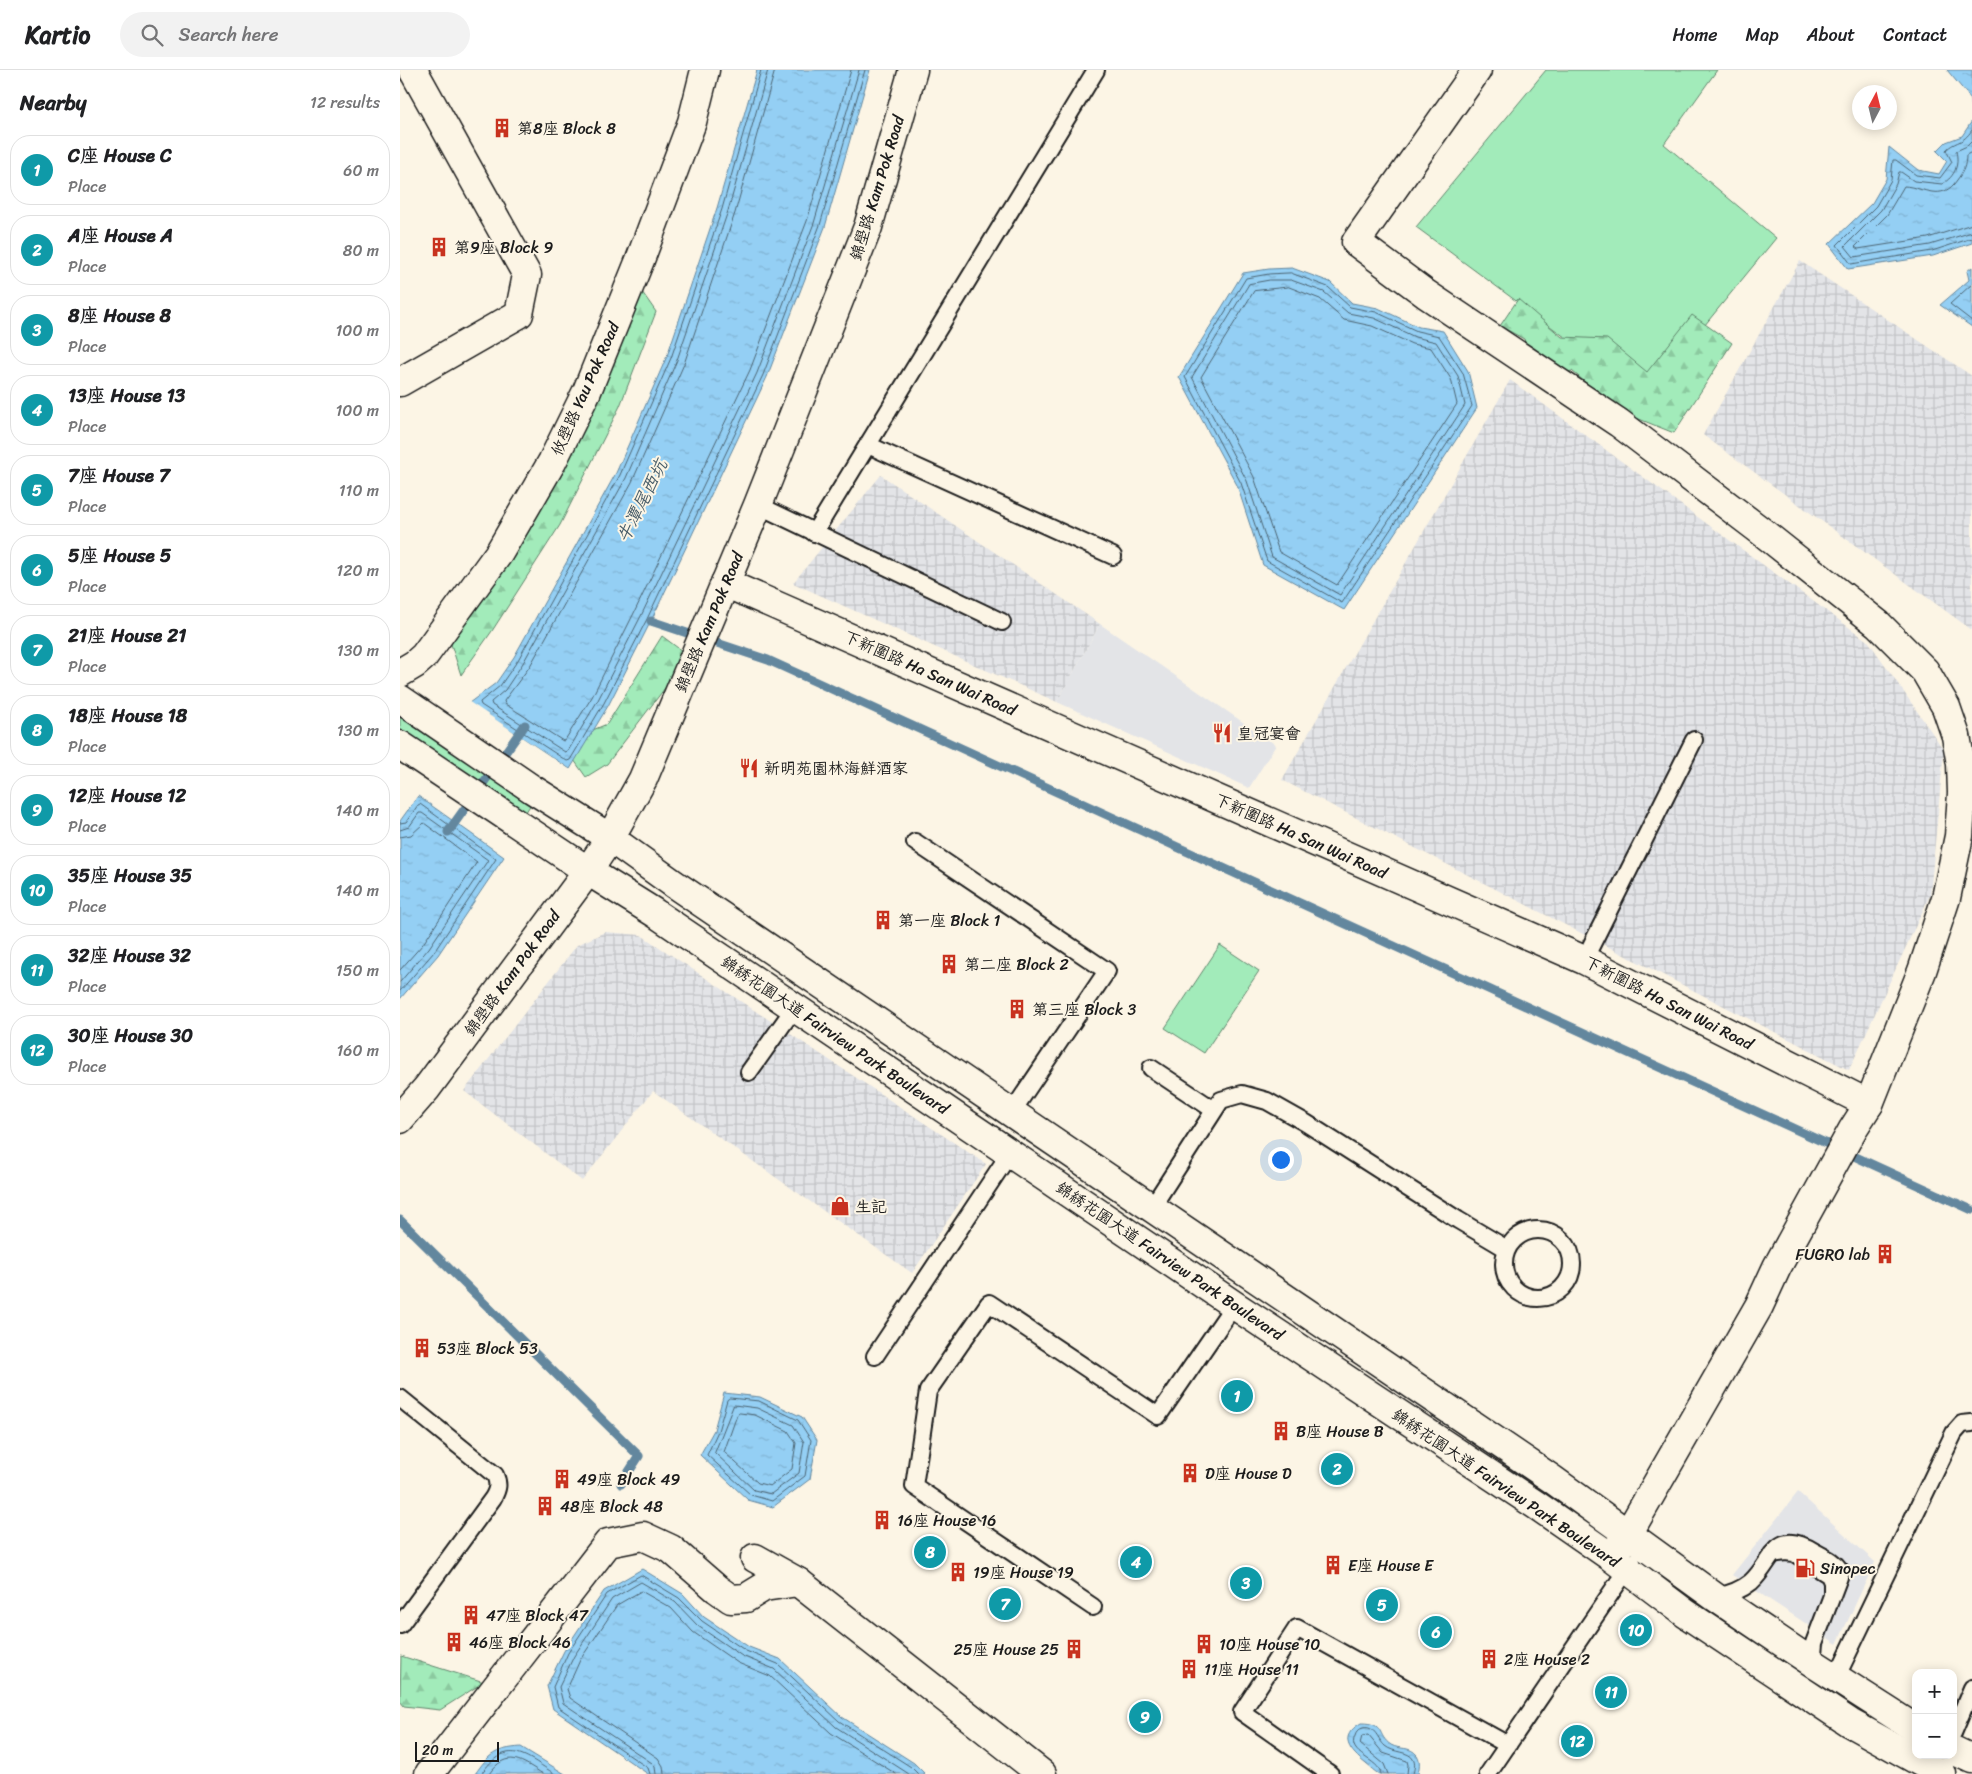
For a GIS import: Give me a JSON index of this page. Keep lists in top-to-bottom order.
{
  "streets": {
    "street": [
      "錦壆路 Kam Pok Road",
      "攸壆路 Yau Pok Road",
      "下新圍路 Ha San Wai Road",
      "錦綉花園大道 Fairview Park Boulevard"
    ]
  },
  "crossings": [
    ["錦壆路 Kam Pok Road", "下新圍路 Ha San Wai Road"],
    ["錦壆路 Kam Pok Road", "錦綉花園大道 Fairview Park Boulevard"]
  ],
  "water": ["牛潭尾西坑"],
  "places": {
    "building": [
      "第8座 Block 8",
      "第9座 Block 9",
      "第一座 Block 1",
      "第二座 Block 2",
      "第三座 Block 3",
      "FUGRO lab",
      "53座 Block 53",
      "B座 House B",
      "D座 House D",
      "49座 Block 49",
      "48座 Block 48",
      "16座 House 16",
      "E座 House E",
      "19座 House 19",
      "47座 Block 47",
      "46座 Block 46",
      "10座 House 10",
      "25座 House 25",
      "2座 House 2",
      "11座 House 11"
    ],
    "restaurant": ["皇冠宴會", "新明苑園林海鮮酒家"],
    "shop": ["生記"],
    "fuel station": ["Sinopec"]
  },
  "scale_bar": "20 m",
  "north": "top",
  "page": {
    "header": "Kartio",
    "search": "Search here",
    "nav": [
      "Home",
      "Map",
      "About",
      "Contact"
    ],
    "heading": ["Nearby", "12 results"],
    "list": [
      {
        "mark": "1",
        "name": "C座 House C",
        "note": "Place",
        "value": "60 m"
      },
      {
        "mark": "2",
        "name": "A座 House A",
        "note": "Place",
        "value": "80 m"
      },
      {
        "mark": "3",
        "name": "8座 House 8",
        "note": "Place",
        "value": "100 m"
      },
      {
        "mark": "4",
        "name": "13座 House 13",
        "note": "Place",
        "value": "100 m"
      },
      {
        "mark": "5",
        "name": "7座 House 7",
        "note": "Place",
        "value": "110 m"
      },
      {
        "mark": "6",
        "name": "5座 House 5",
        "note": "Place",
        "value": "120 m"
      },
      {
        "mark": "7",
        "name": "21座 House 21",
        "note": "Place",
        "value": "130 m"
      },
      {
        "mark": "8",
        "name": "18座 House 18",
        "note": "Place",
        "value": "130 m"
      },
      {
        "mark": "9",
        "name": "12座 House 12",
        "note": "Place",
        "value": "140 m"
      },
      {
        "mark": "10",
        "name": "35座 House 35",
        "note": "Place",
        "value": "140 m"
      },
      {
        "mark": "11",
        "name": "32座 House 32",
        "note": "Place",
        "value": "150 m"
      },
      {
        "mark": "12",
        "name": "30座 House 30",
        "note": "Place",
        "value": "160 m"
      }
    ],
    "pins": [
      "1",
      "2",
      "8",
      "4",
      "3",
      "7",
      "5",
      "10",
      "6",
      "11",
      "9",
      "12"
    ],
    "map_buttons": ["+", "−"],
    "scale": "20 m"
  }
}
